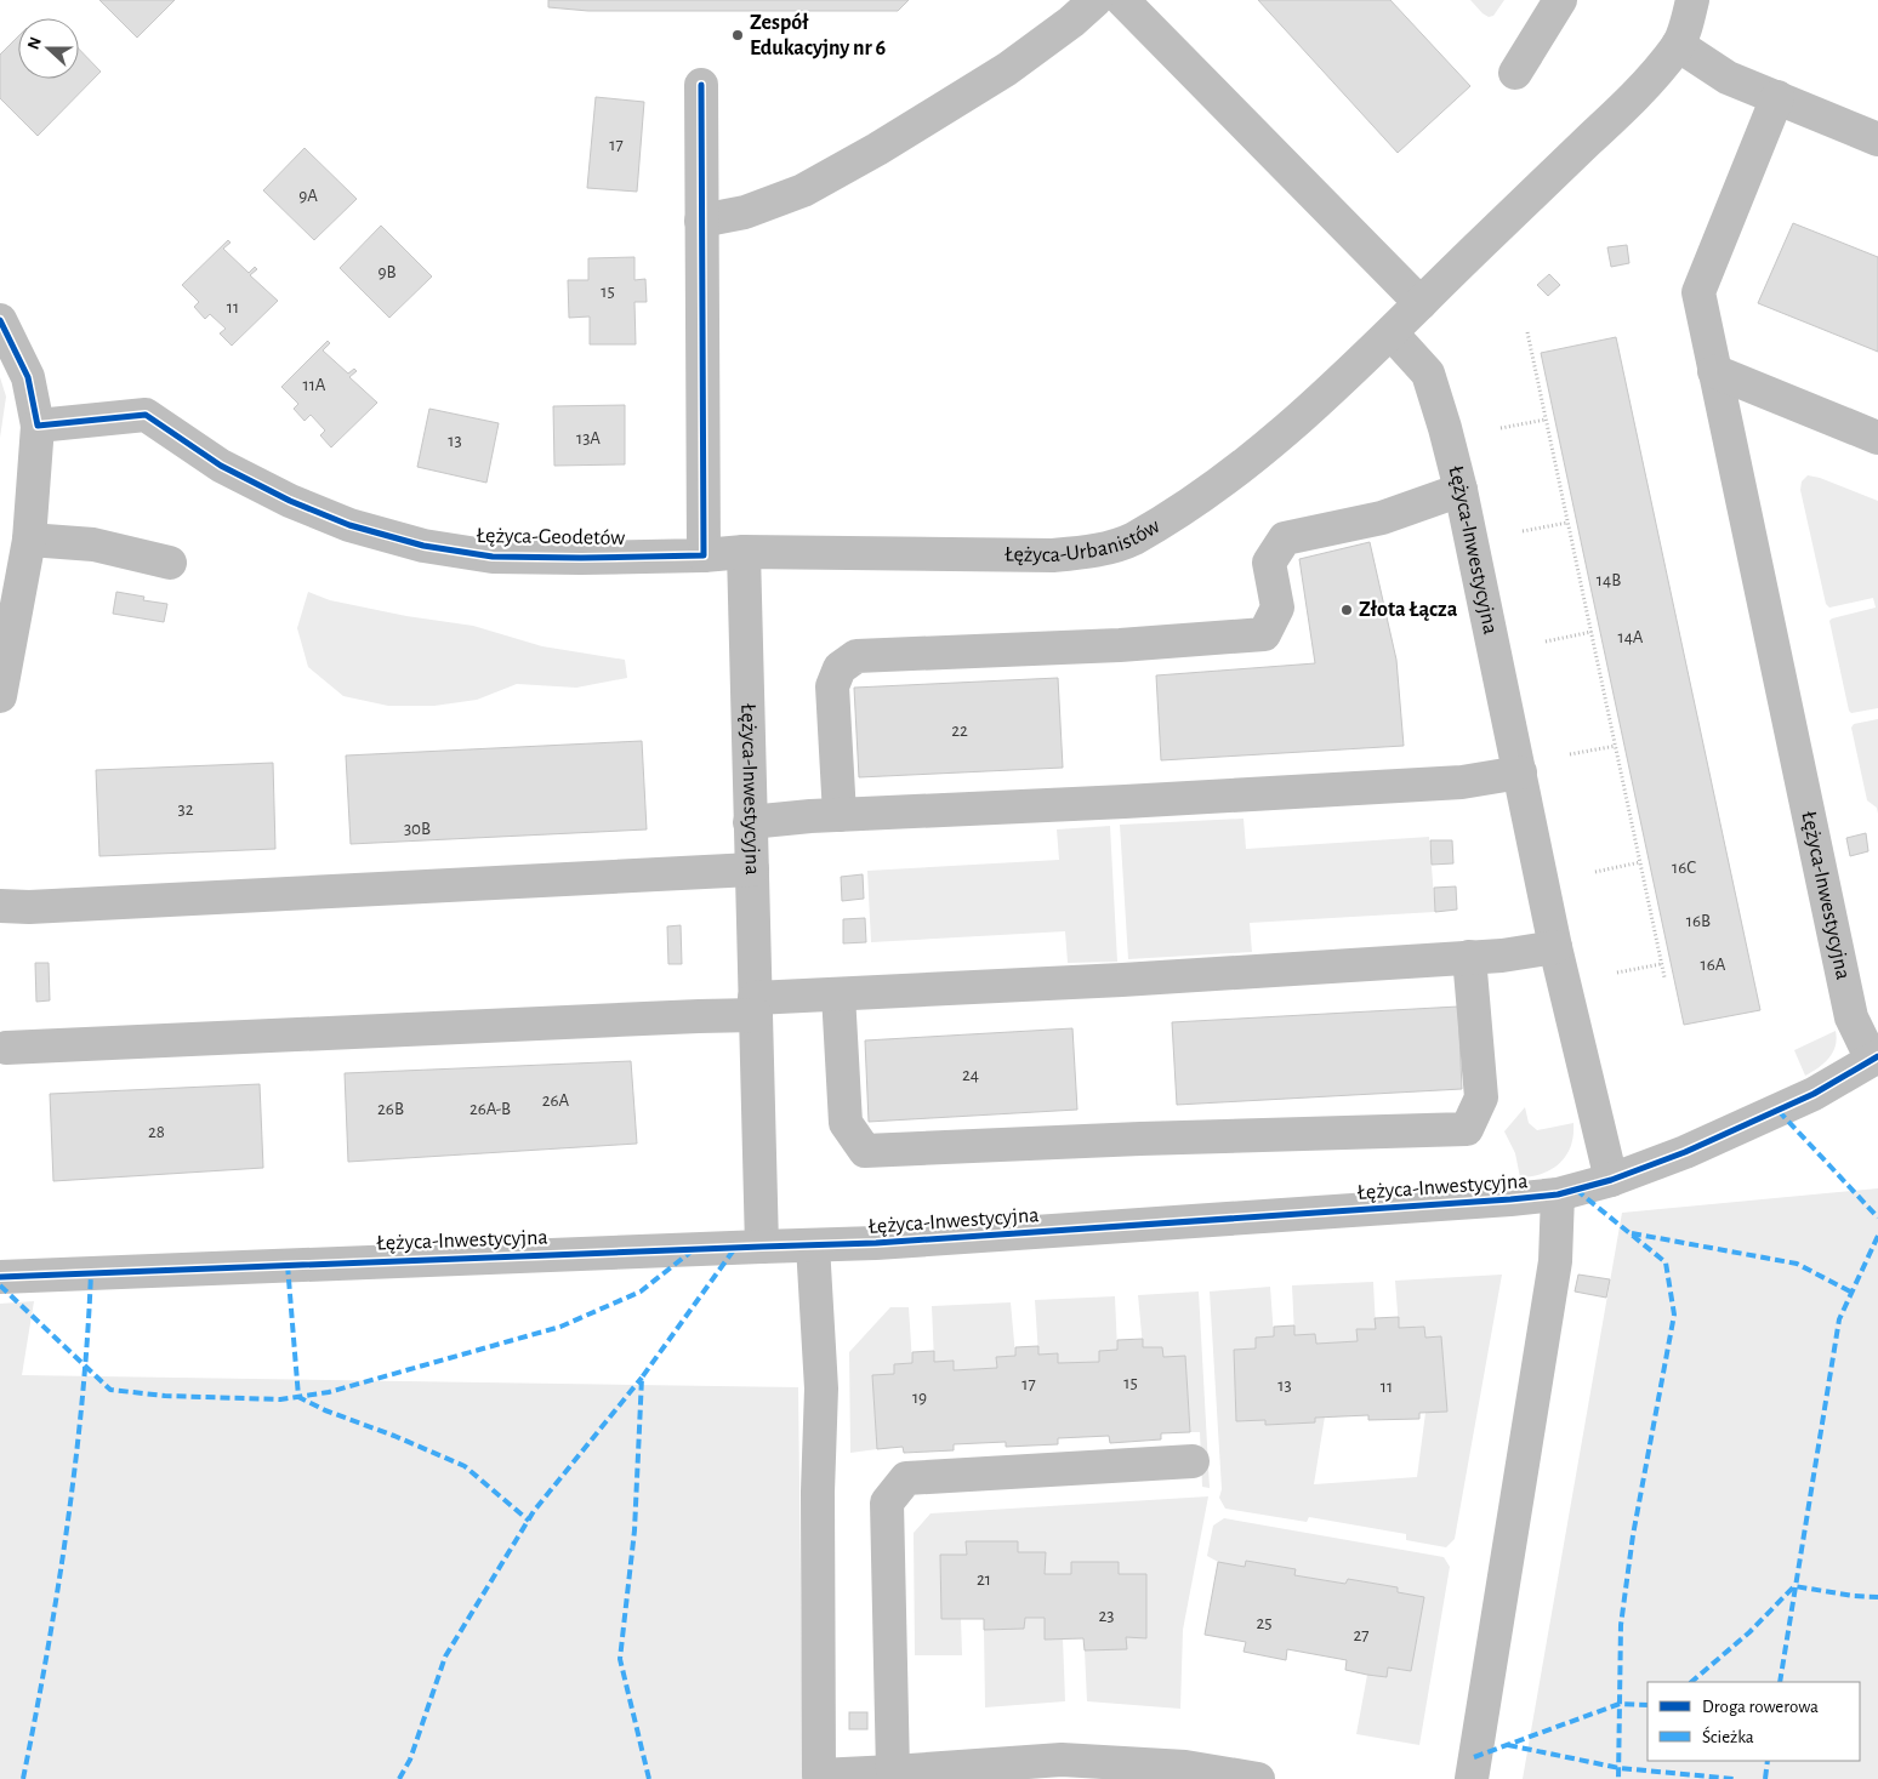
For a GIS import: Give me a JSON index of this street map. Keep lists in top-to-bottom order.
{
  "streets": {
    "street": ["Łężyca-Urbanistów", "Łężyca-Geodetów", "Łężyca-Inwestycyjna"]
  },
  "crossings": [
    ["Łężyca-Urbanistów", "Łężyca-Geodetów"],
    ["Łężyca-Urbanistów", "Łężyca-Inwestycyjna"]
  ],
  "places": ["Zespół Edukacyjny nr 6", "Złota Łącza"],
  "house_numbers": [
    "17",
    "9A",
    "9B",
    "15",
    "11",
    "11A",
    "13A",
    "13",
    "14B",
    "14A",
    "22",
    "32",
    "30B",
    "16C",
    "16B",
    "16A",
    "24",
    "26A",
    "26B",
    "26A-B",
    "28",
    "15",
    "17",
    "13",
    "11",
    "19",
    "21",
    "23",
    "25",
    "27"
  ],
  "legend": ["Droga rowerowa", "Ścieżka"],
  "north": "left"
}
